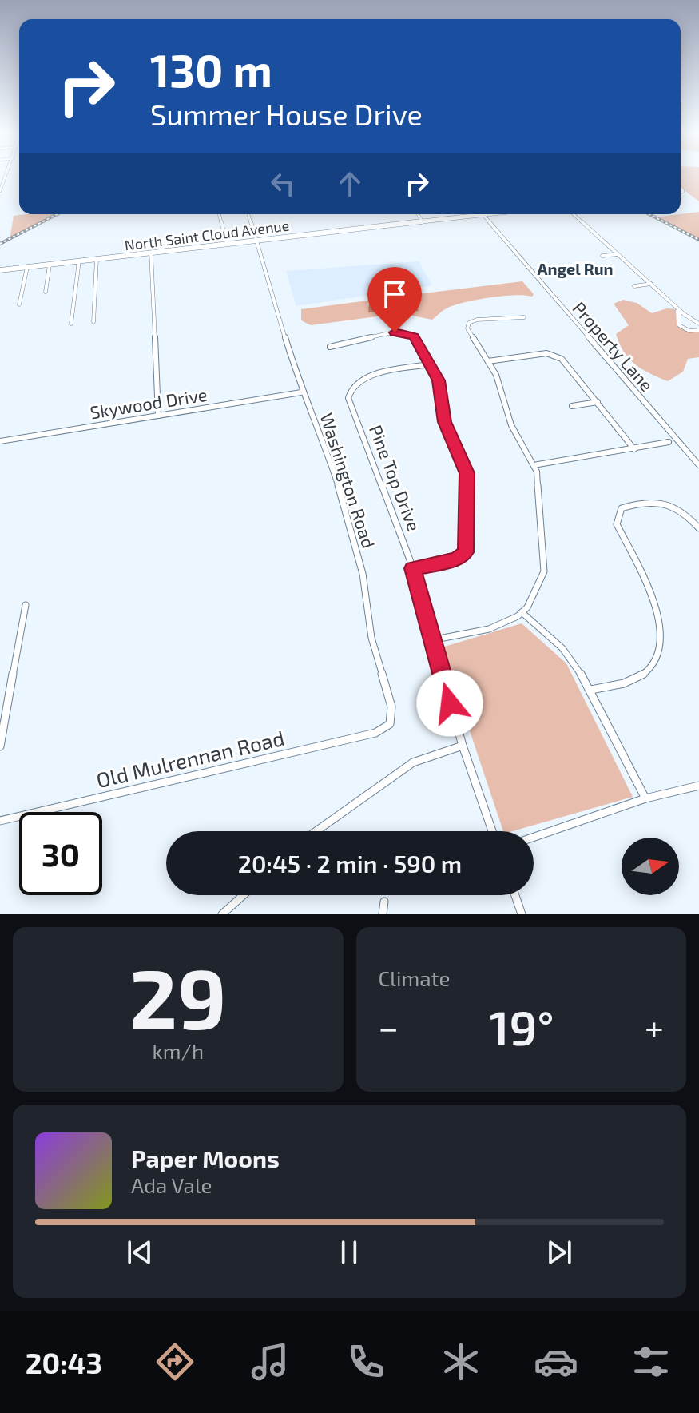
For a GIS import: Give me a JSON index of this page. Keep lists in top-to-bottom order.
{
  "streets": {
    "street": [
      "North Saint Cloud Avenue",
      "Property Lane",
      "Skywood Drive",
      "Pine Top Drive",
      "Washington Road",
      "Old Mulrennan Road"
    ]
  },
  "crossings": [
    ["North Saint Cloud Avenue", "Property Lane"],
    ["North Saint Cloud Avenue", "Washington Road"],
    ["Skywood Drive", "Washington Road"],
    ["Washington Road", "Old Mulrennan Road"]
  ],
  "districts": ["Angel Run"],
  "north": "right",
  "page": {
    "turn": ["130 m", "Summer House Drive"],
    "limit": "30",
    "trip": "20:45 · 2 min · 590 m",
    "tile": [
      ["29", "km/h"],
      "Climate"
    ],
    "heat": ["−", "19°", "+"],
    "song": ["Paper Moons", "Ada Vale"],
    "tabs": "20:43"
  }
}
